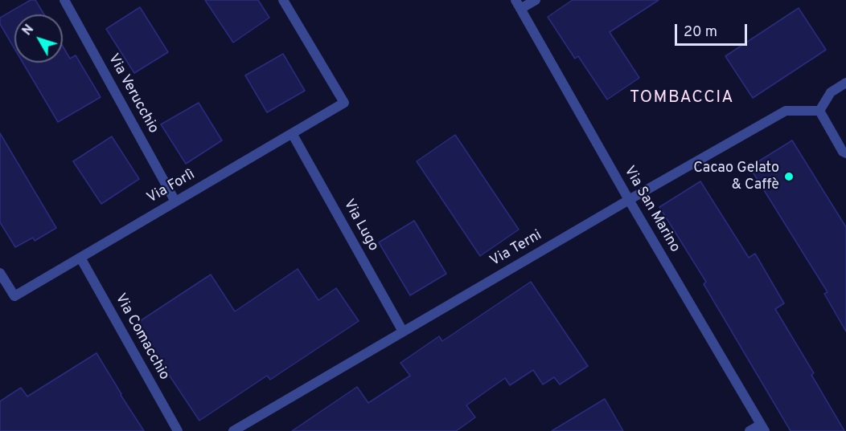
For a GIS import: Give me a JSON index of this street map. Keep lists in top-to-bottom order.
{
  "streets": {
    "street": [
      "Via Verucchio",
      "Via Forlì",
      "Via San Marino",
      "Via Lugo",
      "Via Terni",
      "Via Comacchio"
    ]
  },
  "crossings": [
    ["Via Verucchio", "Via Forlì"],
    ["Via Forlì", "Via Lugo"],
    ["Via Forlì", "Via Comacchio"],
    ["Via San Marino", "Via Terni"],
    ["Via Lugo", "Via Terni"]
  ],
  "districts": ["TOMBACCIA"],
  "places": ["Cacao Gelato & Caffè"],
  "scale_bar": "20 m",
  "north": "top left"
}
